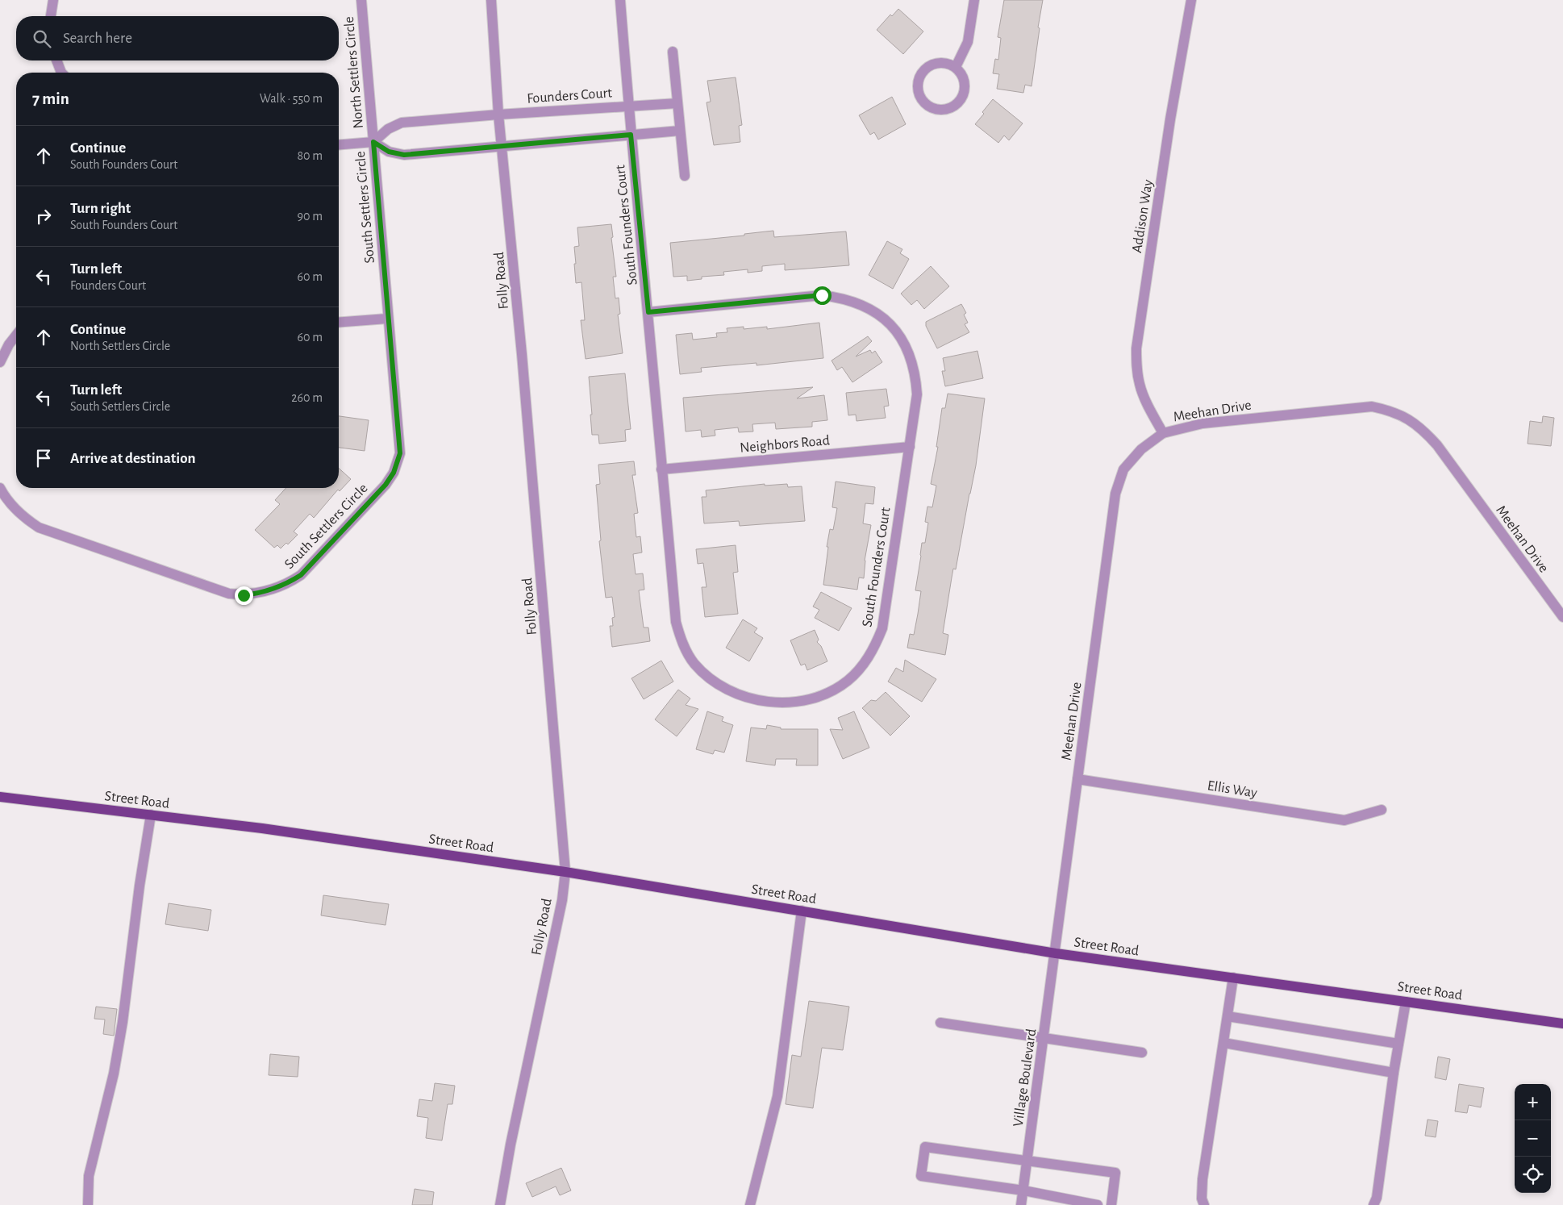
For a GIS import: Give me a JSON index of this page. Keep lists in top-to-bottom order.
{
  "streets": {
    "main road": ["Street Road"],
    "street": [
      "North Settlers Circle",
      "Founders Court",
      "South Settlers Circle",
      "Addison Way",
      "South Founders Court",
      "Folly Road",
      "Meehan Drive",
      "Neighbors Road",
      "Ellis Way",
      "Village Boulevard"
    ]
  },
  "crossings": [
    ["North Settlers Circle", "Founders Court"],
    ["North Settlers Circle", "South Settlers Circle"],
    ["North Settlers Circle", "Folly Road"],
    ["Founders Court", "South Founders Court"],
    ["Founders Court", "Folly Road"],
    ["Addison Way", "Meehan Drive"],
    ["South Founders Court", "Neighbors Road"],
    ["Folly Road", "Street Road"],
    ["Meehan Drive", "Ellis Way"],
    ["Meehan Drive", "Street Road"],
    ["Meehan Drive", "Village Boulevard"],
    ["Street Road", "Village Boulevard"]
  ],
  "page": {
    "search": "Search here",
    "heading": ["7 min", "Walk · 550 m"],
    "list": [
      ["Continue", "South Founders Court", "80 m"],
      ["Turn right", "South Founders Court", "90 m"],
      ["Turn left", "Founders Court", "60 m"],
      ["Continue", "North Settlers Circle", "60 m"],
      ["Turn left", "South Settlers Circle", "260 m"],
      "Arrive at destination"
    ],
    "map_buttons": ["+", "−"]
  }
}
